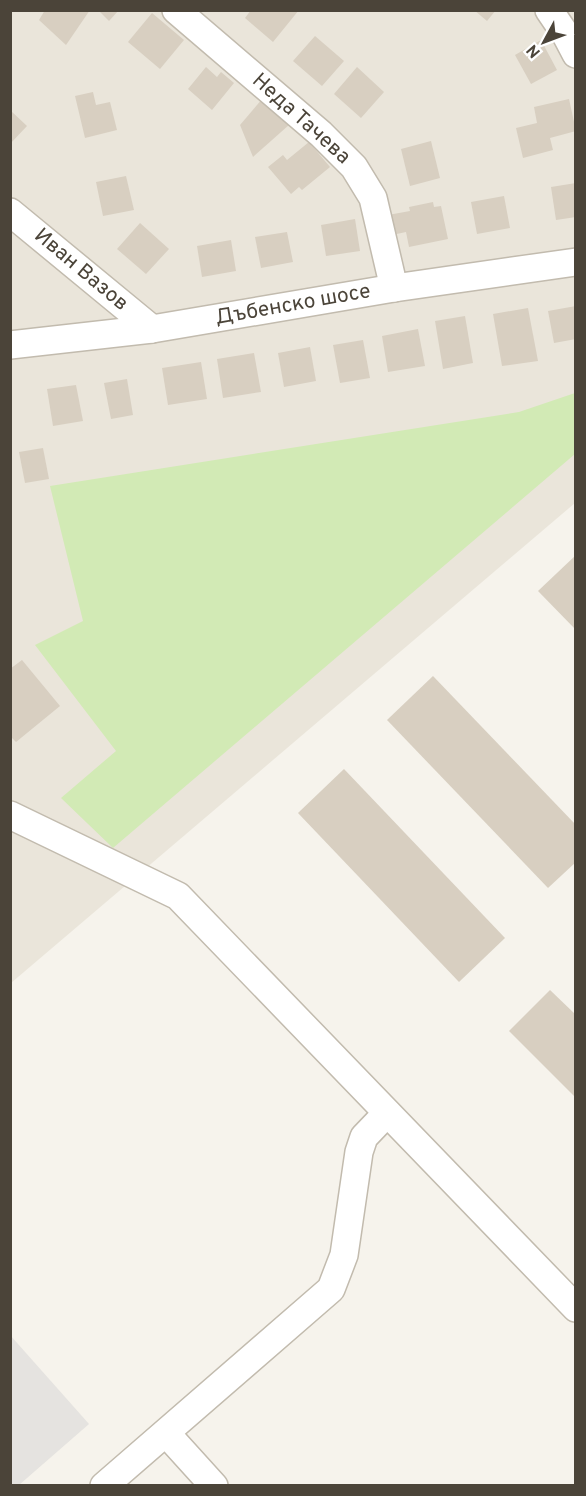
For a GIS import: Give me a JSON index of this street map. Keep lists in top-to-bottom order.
{
  "streets": {
    "street": ["Неда Тачева", "Иван Вазов", "Дъбенско шосе"]
  },
  "crossings": [
    ["Неда Тачева", "Дъбенско шосе"],
    ["Иван Вазов", "Дъбенско шосе"]
  ],
  "north": "bottom left"
}
